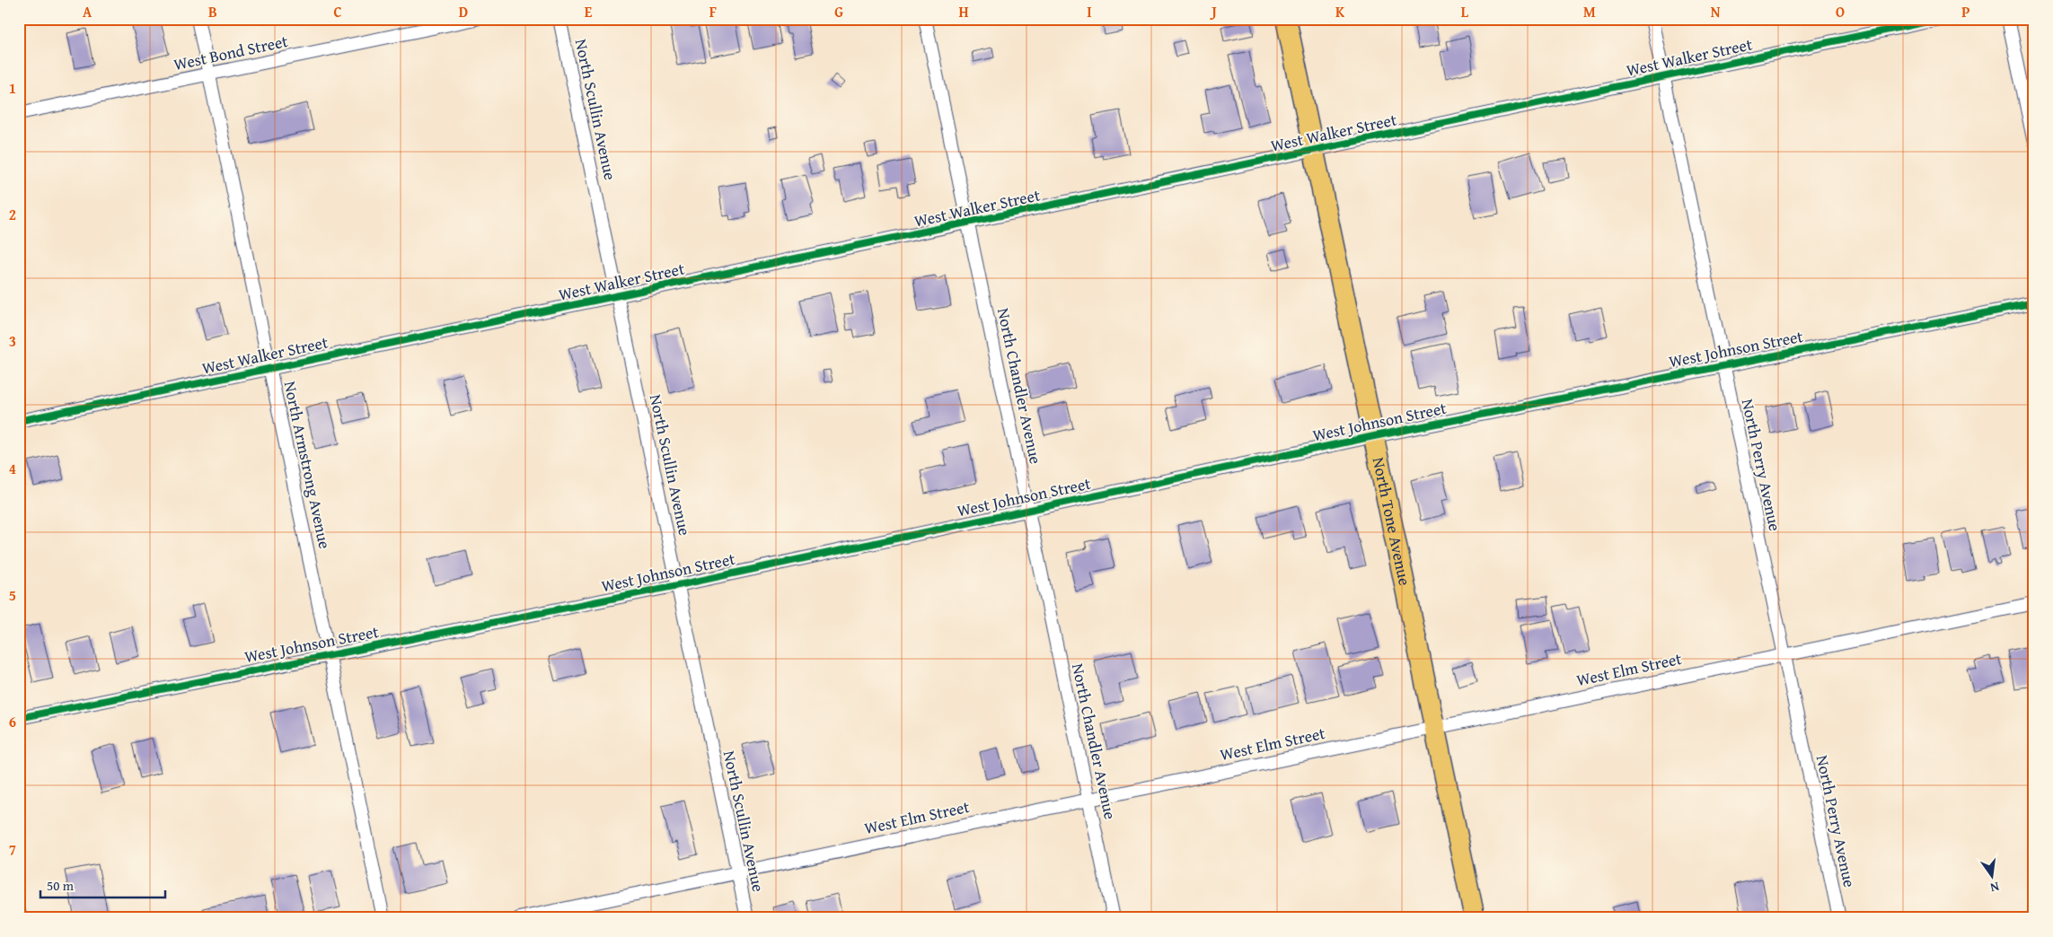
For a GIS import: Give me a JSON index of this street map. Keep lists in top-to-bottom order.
{
  "streets": {
    "main road": ["North Tone Avenue"],
    "street": [
      "West Bond Street",
      "West Walker Street",
      "North Scullin Avenue",
      "West Johnson Street",
      "North Chandler Avenue",
      "North Armstrong Avenue",
      "North Perry Avenue",
      "West Elm Street"
    ]
  },
  "crossings": [
    ["West Bond Street", "North Armstrong Avenue"],
    ["West Walker Street", "North Scullin Avenue"],
    ["West Walker Street", "North Chandler Avenue"],
    ["West Walker Street", "North Armstrong Avenue"],
    ["West Walker Street", "North Perry Avenue"],
    ["West Walker Street", "North Tone Avenue"],
    ["North Scullin Avenue", "West Johnson Street"],
    ["North Scullin Avenue", "West Elm Street"],
    ["West Johnson Street", "North Chandler Avenue"],
    ["West Johnson Street", "North Armstrong Avenue"],
    ["West Johnson Street", "North Perry Avenue"],
    ["West Johnson Street", "North Tone Avenue"],
    ["North Chandler Avenue", "West Elm Street"],
    ["North Perry Avenue", "West Elm Street"],
    ["North Tone Avenue", "West Elm Street"]
  ],
  "scale_bar": "50 m",
  "north": "bottom",
  "grid": {
    "columns": [
      "A",
      "B",
      "C",
      "D",
      "E",
      "F",
      "G",
      "H",
      "I",
      "J",
      "K",
      "L",
      "M",
      "N",
      "O",
      "P"
    ],
    "rows": [
      "1",
      "2",
      "3",
      "4",
      "5",
      "6",
      "7"
    ]
  }
}
